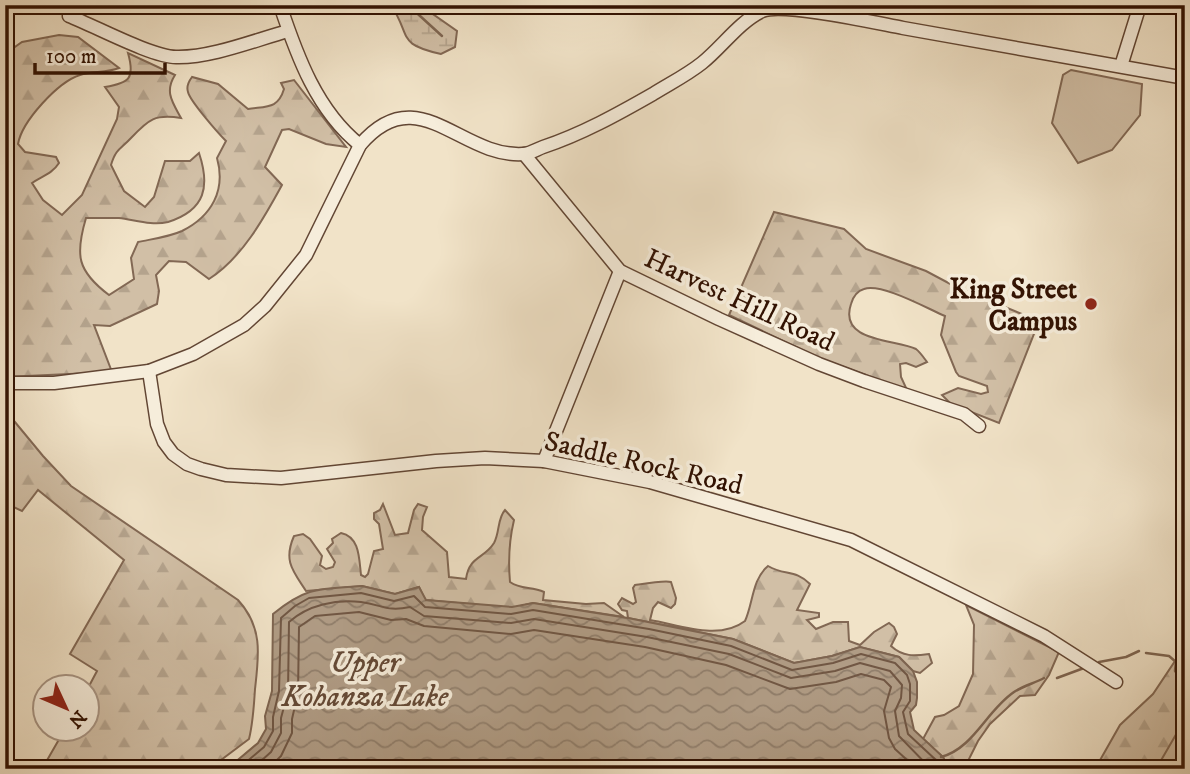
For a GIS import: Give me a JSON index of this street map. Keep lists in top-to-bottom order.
{
  "streets": {
    "street": ["Harvest Hill Road", "Saddle Rock Road"]
  },
  "water": ["Upper Kohanza Lake"],
  "places": ["King Street Campus"],
  "scale_bar": "100 m",
  "north": "bottom right"
}
